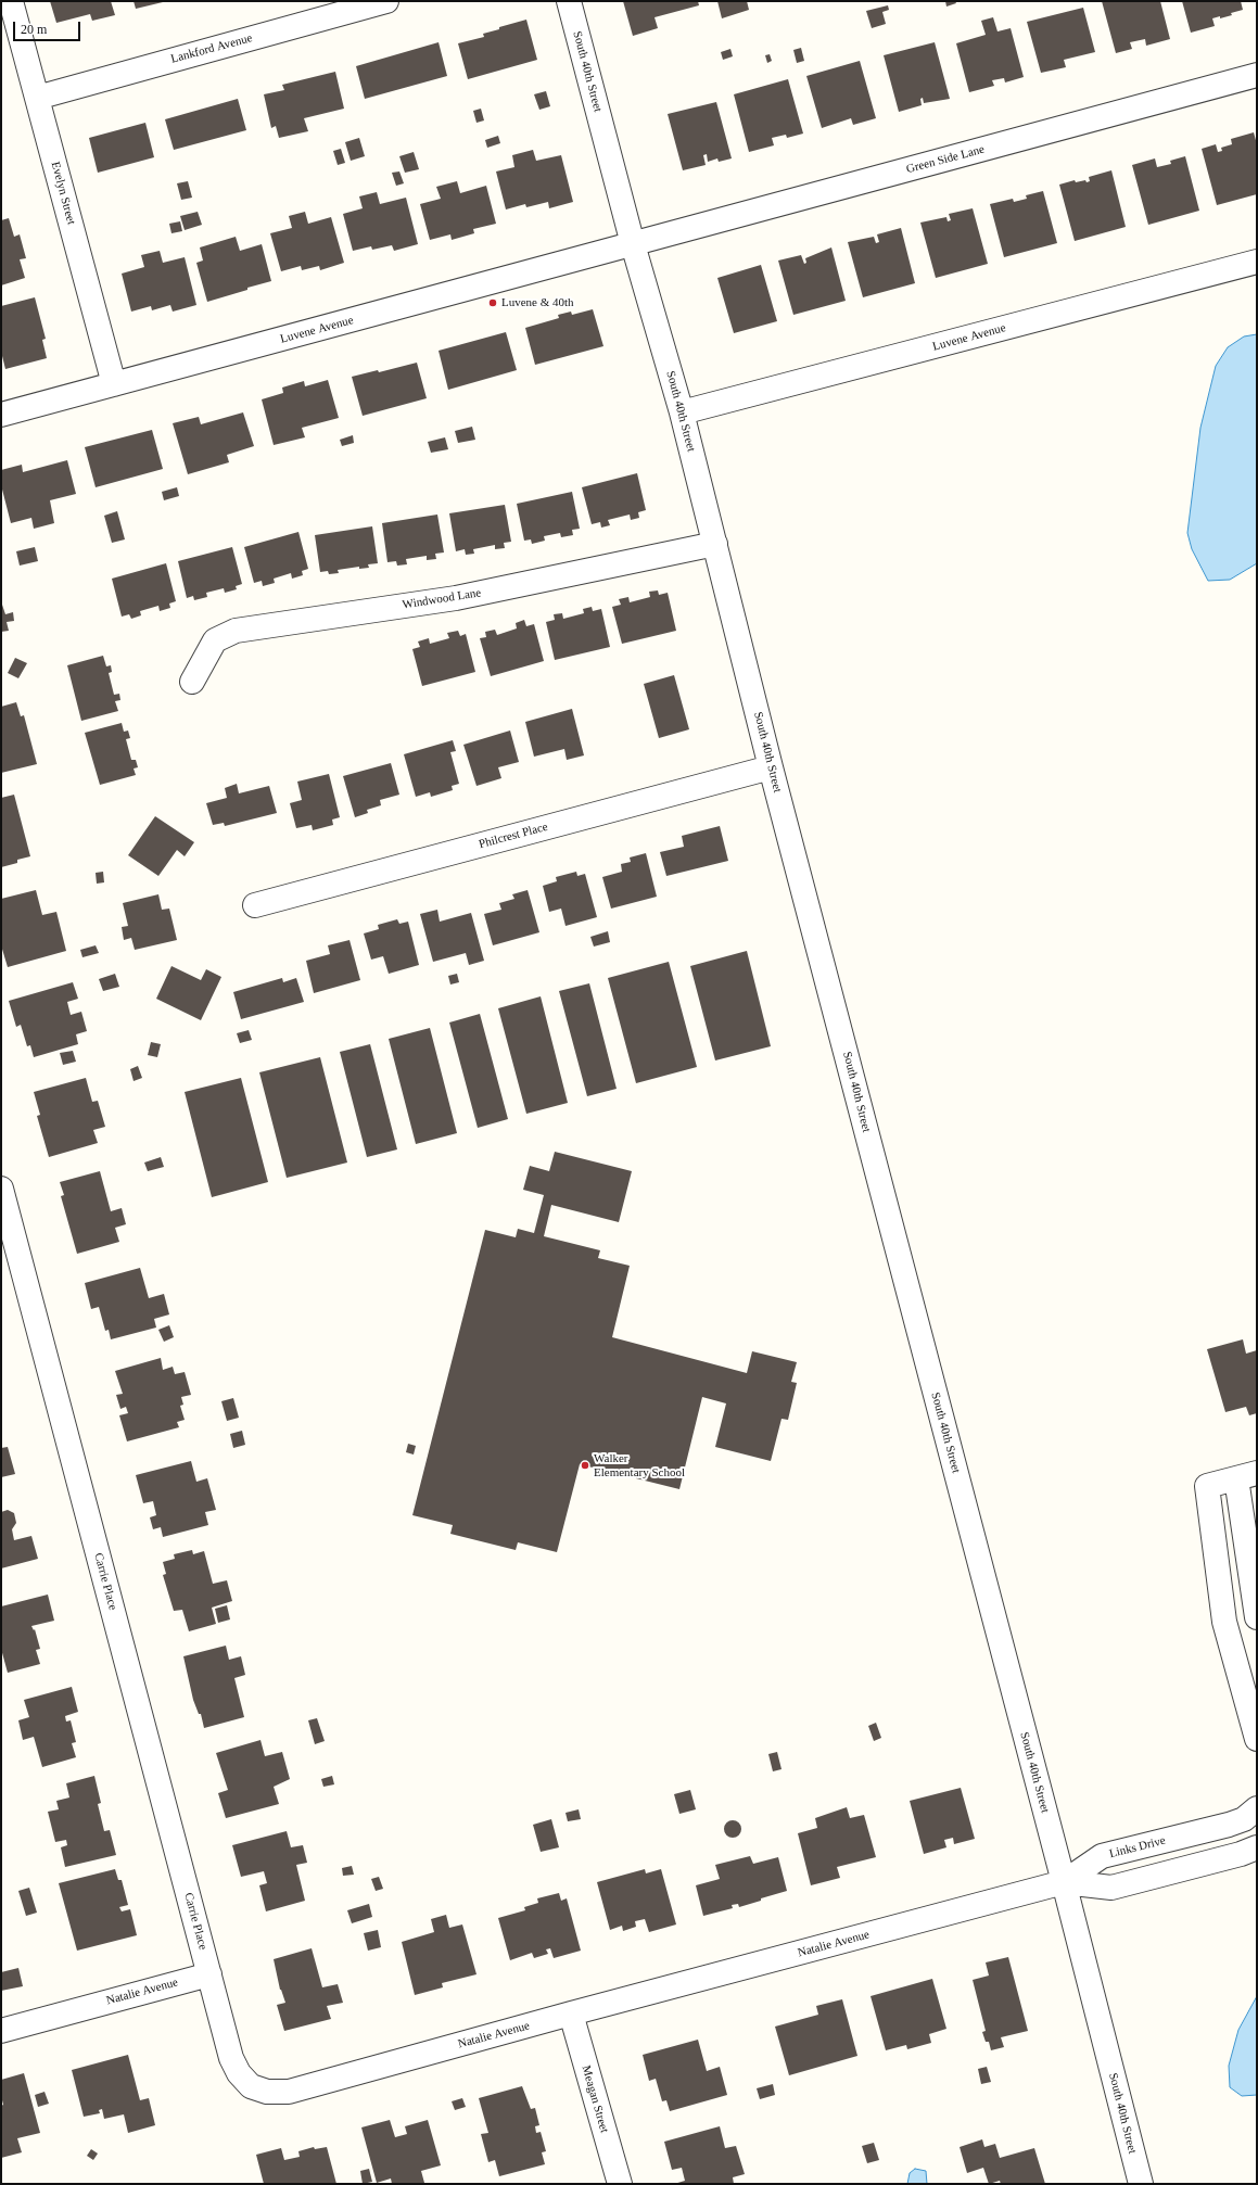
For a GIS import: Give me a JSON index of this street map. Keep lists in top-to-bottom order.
{
  "streets": {
    "street": [
      "Lankford Avenue",
      "South 40th Street",
      "Green Side Lane",
      "Evelyn Street",
      "Luvene Avenue",
      "Windwood Lane",
      "Philcrest Place",
      "Carrie Place",
      "Links Drive",
      "Natalie Avenue",
      "Meagan Street"
    ]
  },
  "crossings": [
    ["Lankford Avenue", "Evelyn Street"],
    ["South 40th Street", "Green Side Lane"],
    ["South 40th Street", "Luvene Avenue"],
    ["South 40th Street", "Windwood Lane"],
    ["South 40th Street", "Philcrest Place"],
    ["South 40th Street", "Links Drive"],
    ["South 40th Street", "Natalie Avenue"],
    ["Green Side Lane", "Luvene Avenue"],
    ["Evelyn Street", "Luvene Avenue"],
    ["Carrie Place", "Natalie Avenue"],
    ["Links Drive", "Natalie Avenue"],
    ["Natalie Avenue", "Meagan Street"]
  ],
  "places": ["Luvene & 40th", "Walker Elementary School"],
  "scale_bar": "20 m"
}
